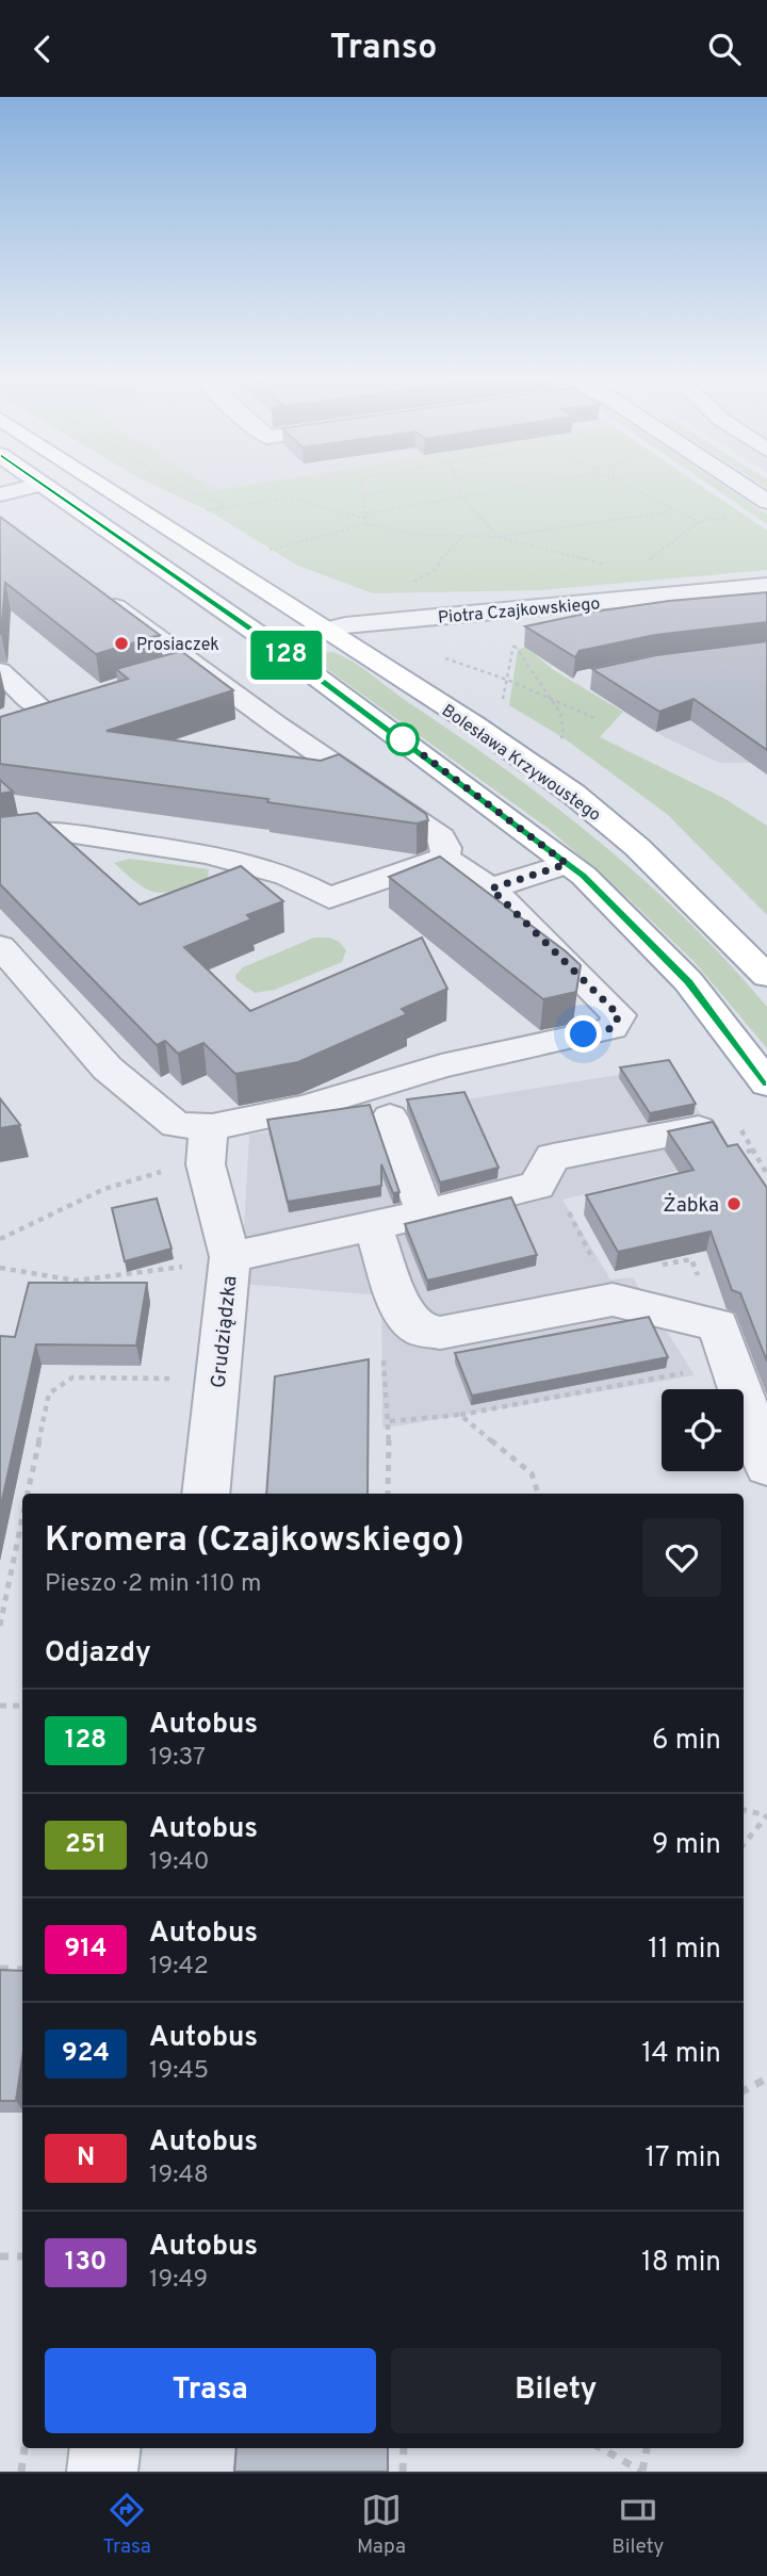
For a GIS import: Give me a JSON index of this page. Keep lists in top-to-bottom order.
{
  "streets": {
    "main road": ["Bolesława Krzywoustego"],
    "street": ["Piotra Czajkowskiego", "Grudziądzka"]
  },
  "crossings": [
    ["Piotra Czajkowskiego", "Bolesława Krzywoustego"]
  ],
  "places": ["Prosiaczek", "Żabka"],
  "lines": ["bus line 128"],
  "page": {
    "header": "Transo",
    "on_map": "128",
    "heading": [
      ["Kromera (Czajkowskiego)", "Pieszo · 2 min · 110 m"],
      "Odjazdy"
    ],
    "list": [
      {
        "mark": "128",
        "name": "Autobus",
        "note": "19:37",
        "value": "6 min"
      },
      {
        "mark": "251",
        "name": "Autobus",
        "note": "19:40",
        "value": "9 min"
      },
      {
        "mark": "914",
        "name": "Autobus",
        "note": "19:42",
        "value": "11 min"
      },
      {
        "mark": "924",
        "name": "Autobus",
        "note": "19:45",
        "value": "14 min"
      },
      {
        "mark": "N",
        "name": "Autobus",
        "note": "19:48",
        "value": "17 min"
      },
      {
        "mark": "130",
        "name": "Autobus",
        "note": "19:49",
        "value": "18 min"
      }
    ],
    "buttons": ["Trasa", "Bilety"],
    "tabs": ["Trasa", "Mapa", "Bilety"]
  }
}
